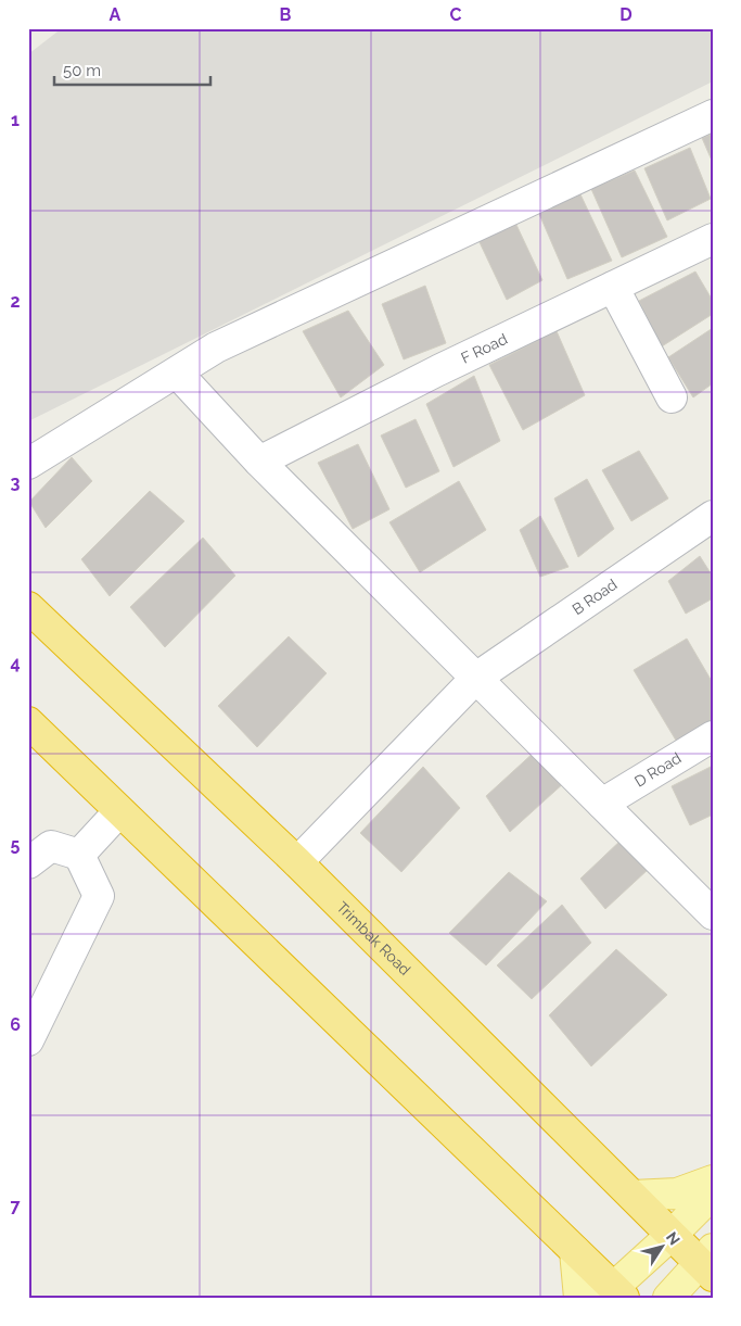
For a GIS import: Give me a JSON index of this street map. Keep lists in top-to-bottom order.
{
  "streets": {
    "highway": ["Trimbak Road"],
    "street": ["F Road", "B Road", "D Road"]
  },
  "crossings": [
    ["B Road", "Trimbak Road"]
  ],
  "scale_bar": "50 m",
  "north": "top right",
  "grid": {
    "columns": [
      "A",
      "B",
      "C",
      "D"
    ],
    "rows": [
      "1",
      "2",
      "3",
      "4",
      "5",
      "6",
      "7"
    ]
  }
}
